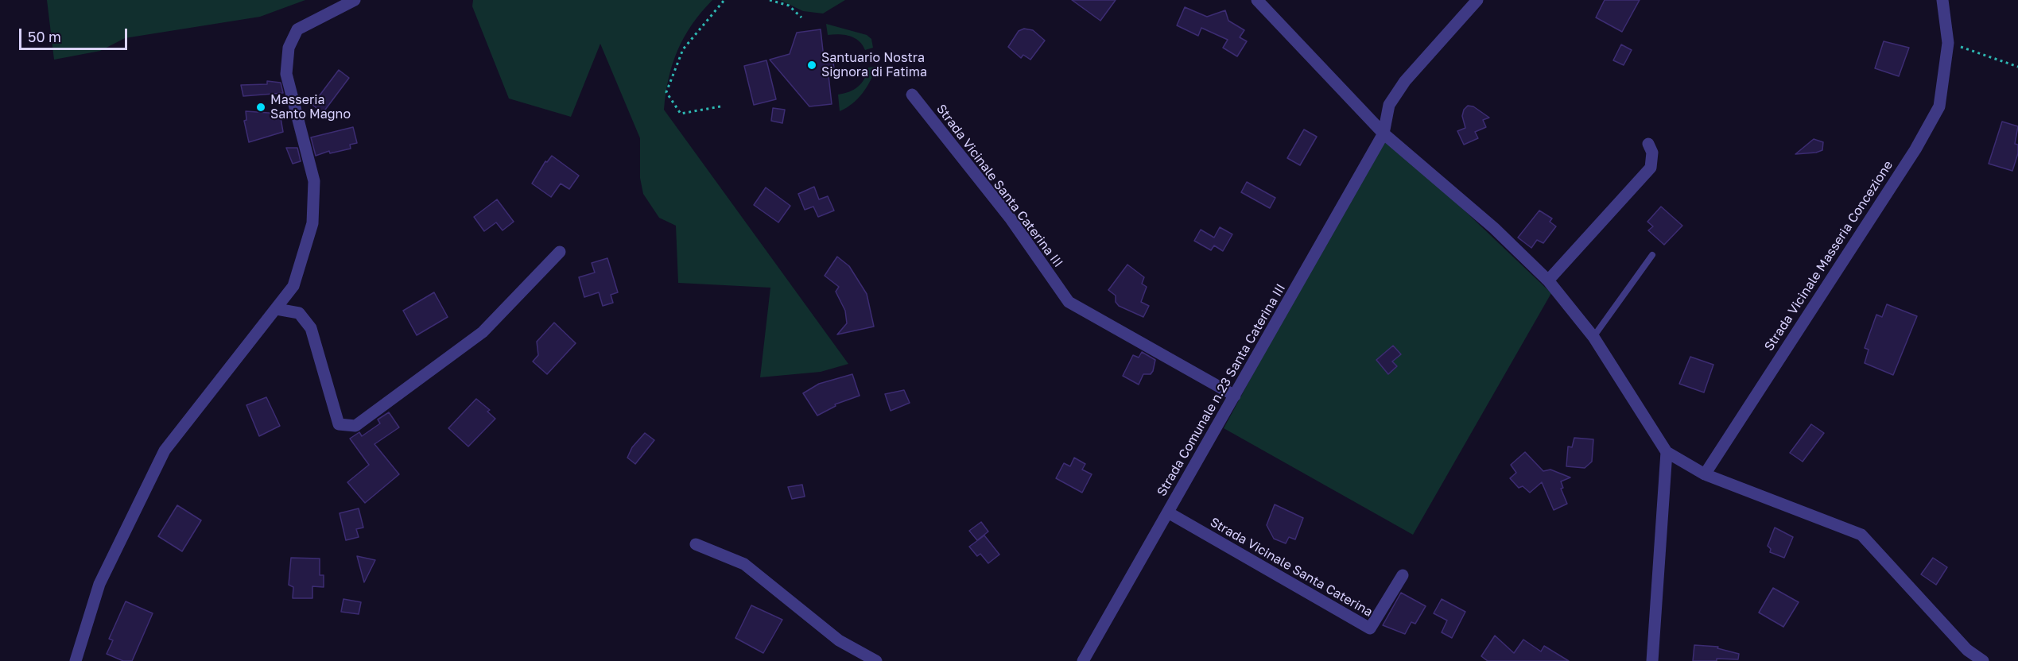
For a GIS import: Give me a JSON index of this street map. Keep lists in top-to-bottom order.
{
  "streets": {
    "street": [
      "Strada Vicinale Santa Caterina III",
      "Strada Vicinale Masseria Concezione",
      "Strada Comunale n.23 Santa Caterina III",
      "Strada Vicinale Santa Caterina"
    ]
  },
  "crossings": [
    ["Strada Vicinale Santa Caterina III", "Strada Comunale n.23 Santa Caterina III"],
    ["Strada Comunale n.23 Santa Caterina III", "Strada Vicinale Santa Caterina"]
  ],
  "places": ["Santuario Nostra Signora di Fatima", "Masseria Santo Magno"],
  "scale_bar": "50 m"
}
